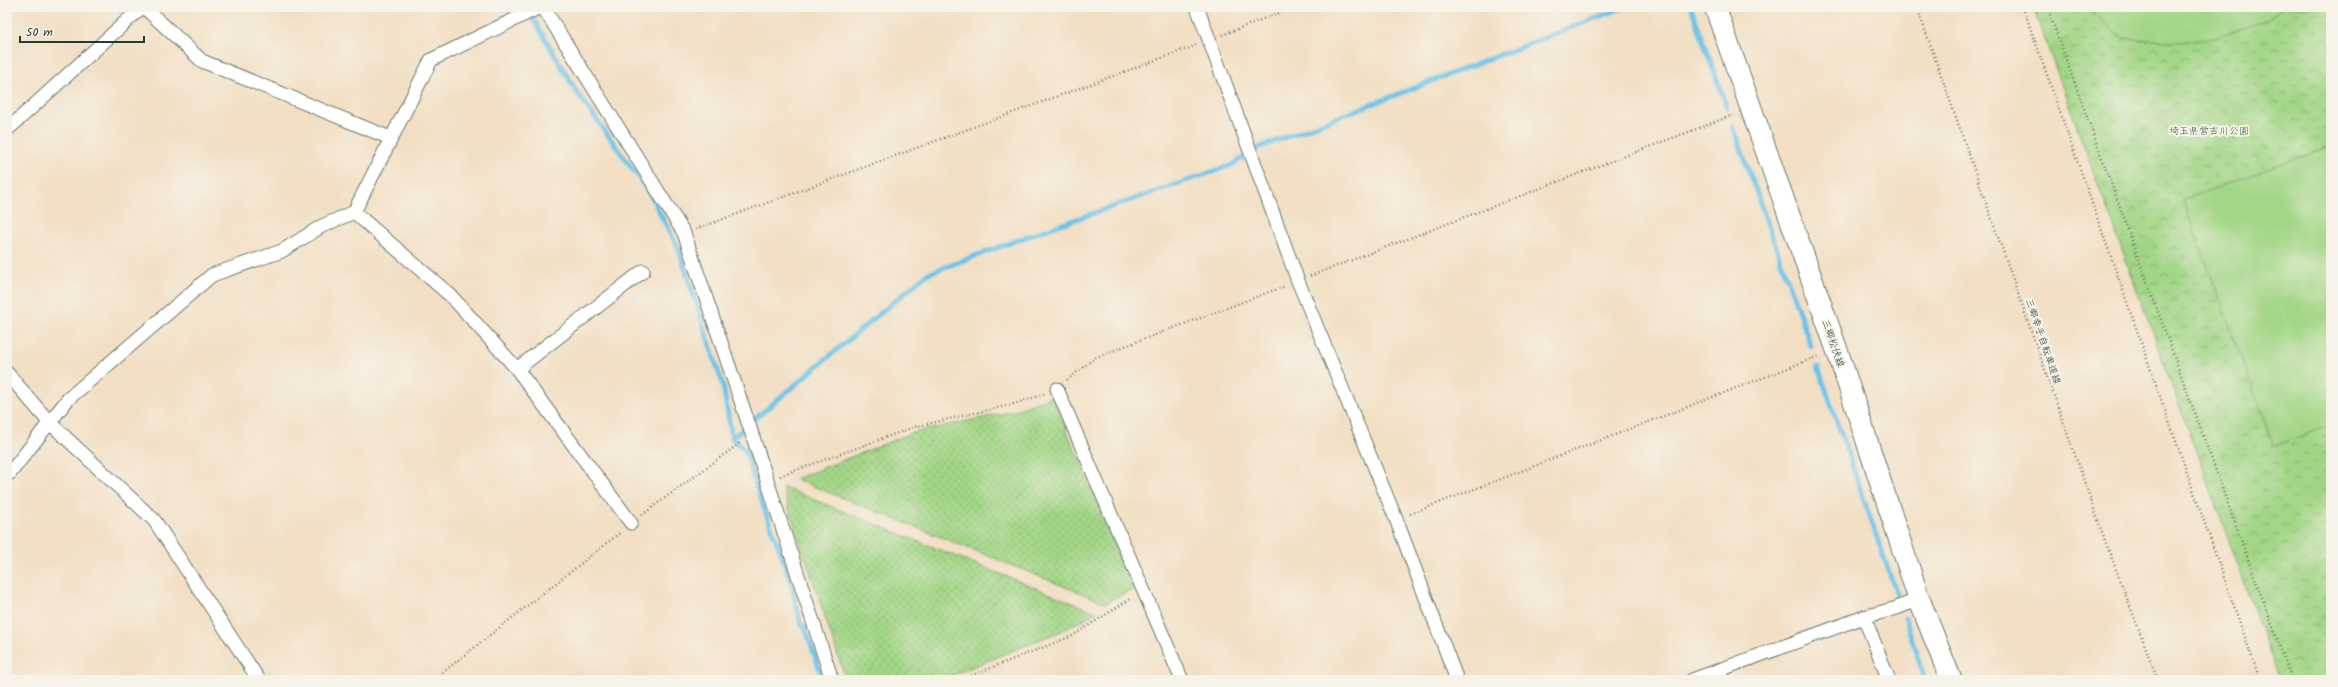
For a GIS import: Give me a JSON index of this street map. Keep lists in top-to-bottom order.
{
  "streets": {
    "main road": ["三郷松伏線"],
    "path": ["三郷幸手自転車道線"]
  },
  "parks": ["埼玉県営吉川公園"],
  "scale_bar": "50 m"
}
